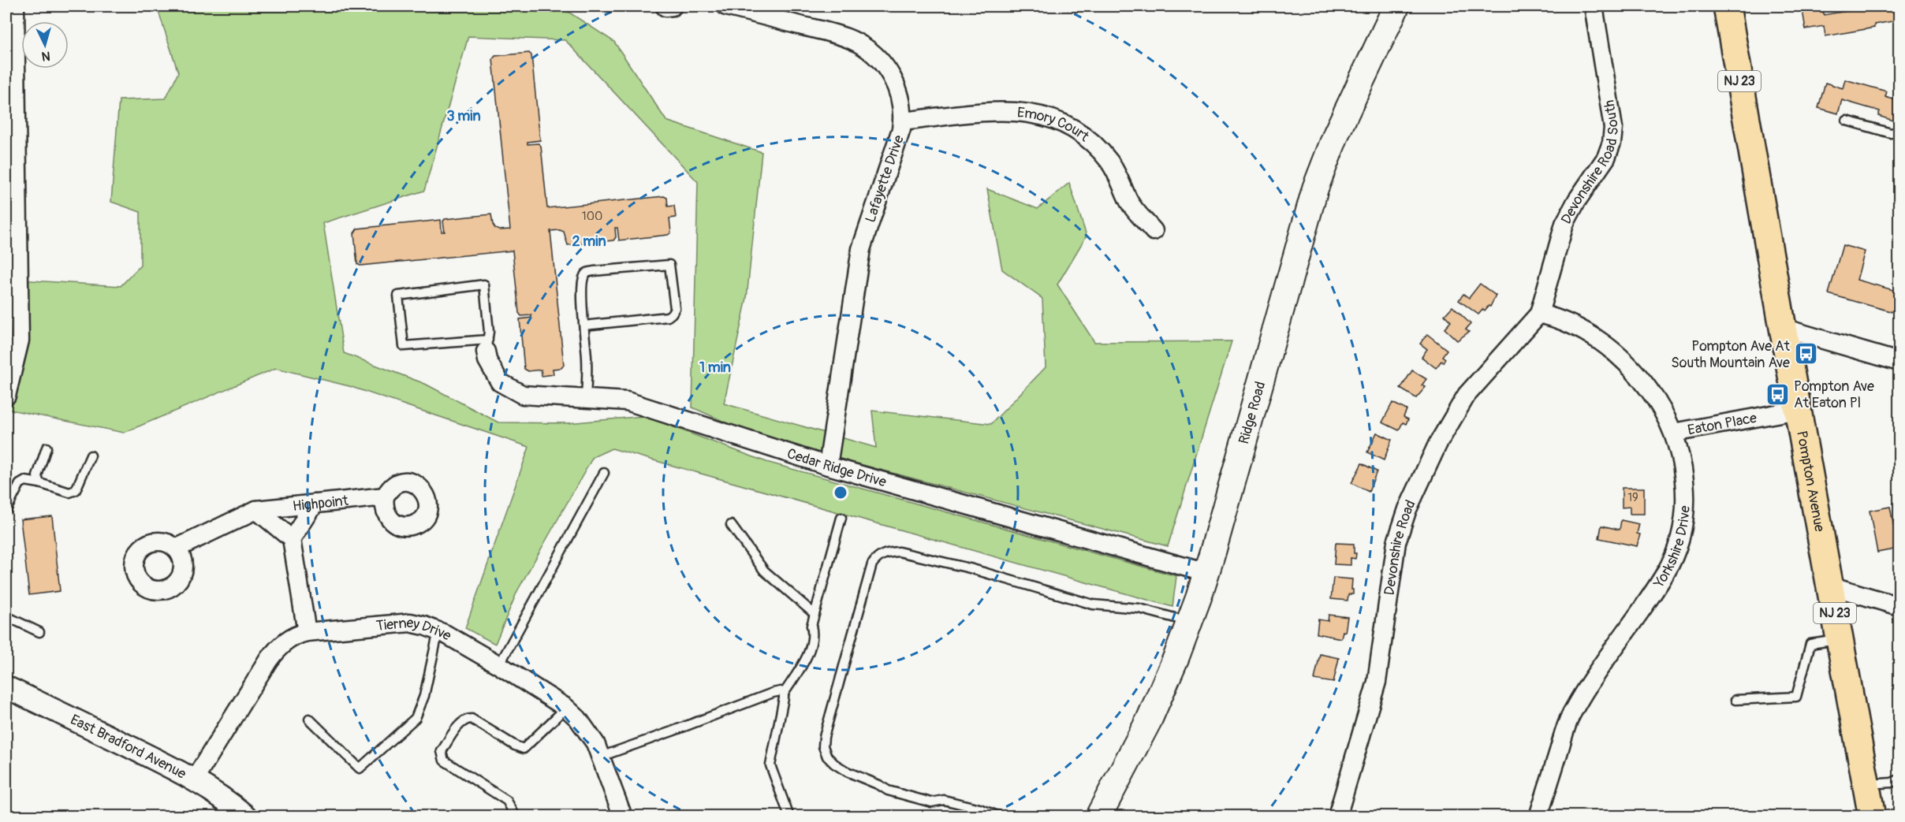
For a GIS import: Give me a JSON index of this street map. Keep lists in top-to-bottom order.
{
  "streets": {
    "main road": ["NJ 23", "Ridge Road", "Pompton Avenue"],
    "street": [
      "Emory Court",
      "Devonshire Road South",
      "Lafayette Drive",
      "Eaton Place",
      "Cedar Ridge Drive",
      "Highpoint",
      "Yorkshire Drive",
      "Devonshire Road",
      "Tierney Drive",
      "East Bradford Avenue"
    ]
  },
  "crossings": [
    ["Emory Court", "Lafayette Drive"],
    ["Devonshire Road South", "Yorkshire Drive"],
    ["Devonshire Road South", "Devonshire Road"],
    ["Lafayette Drive", "Cedar Ridge Drive"],
    ["Ridge Road", "Cedar Ridge Drive"],
    ["Eaton Place", "Pompton Avenue"],
    ["Eaton Place", "Yorkshire Drive"],
    ["Yorkshire Drive", "Devonshire Road"],
    ["Tierney Drive", "East Bradford Avenue"]
  ],
  "places": {
    "bus stop": ["Pompton Ave At South Mountain Ave", "Pompton Ave At Eaton Pl"]
  },
  "house_numbers": ["100", "19"],
  "north": "bottom",
  "rings": ["3 min", "2 min", "1 min"]
}
